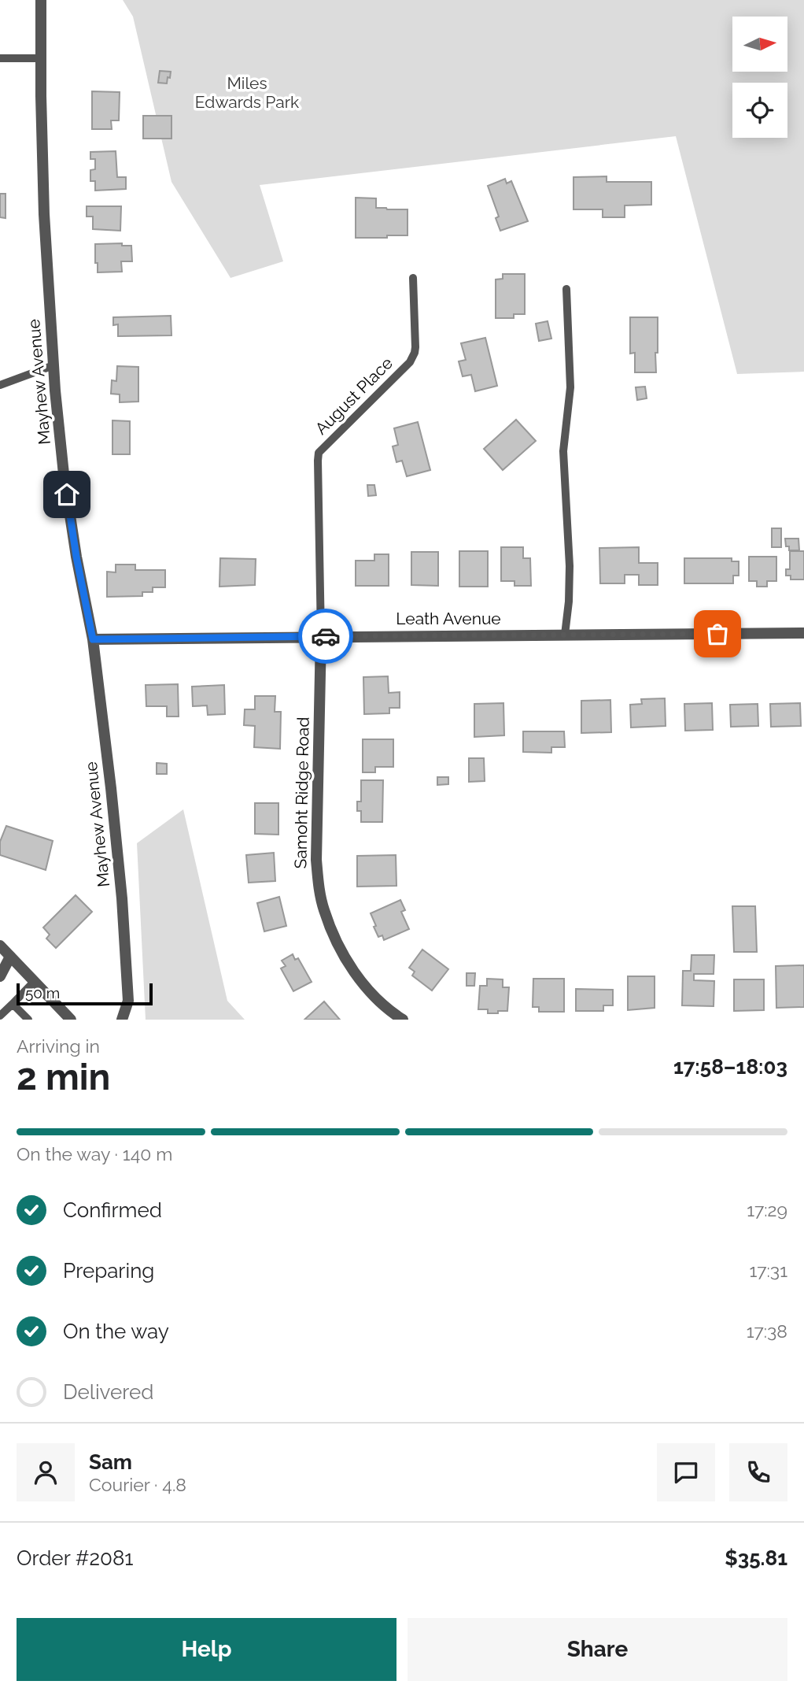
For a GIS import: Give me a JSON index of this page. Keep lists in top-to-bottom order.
{
  "streets": {
    "street": ["Mayhew Avenue", "Leath Avenue", "Samoht Ridge Road"],
    "lane": ["August Place"]
  },
  "crossings": [
    ["Mayhew Avenue", "Leath Avenue"],
    ["August Place", "Leath Avenue"],
    ["August Place", "Samoht Ridge Road"],
    ["Leath Avenue", "Samoht Ridge Road"]
  ],
  "parks": ["Miles Edwards Park"],
  "scale_bar": "50 m",
  "north": "right",
  "page": {
    "scale": "50 m",
    "heading": ["2 min", "Arriving in", "17:58–18:03"],
    "panel": [
      "Sam",
      "Courier · 4.8",
      "Order #2081",
      "$35.81"
    ],
    "bar": "On the way · 140 m",
    "list": [
      ["Confirmed", "17:29"],
      ["Preparing", "17:31"],
      ["On the way", "17:38"],
      "Delivered"
    ],
    "buttons": ["Help", "Share"]
  }
}
